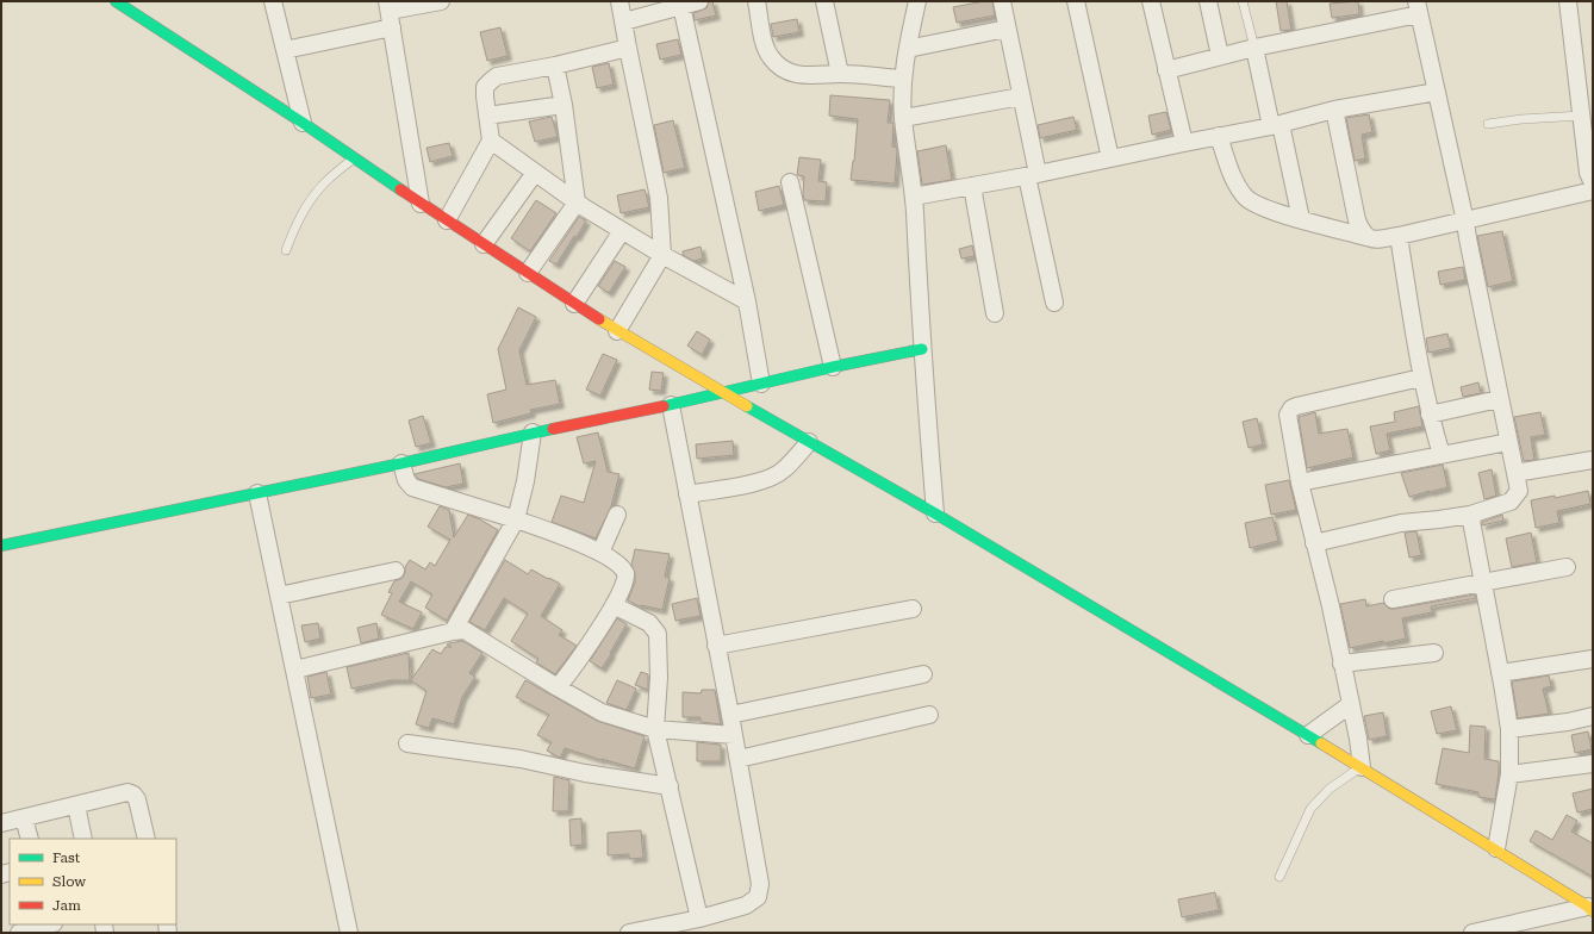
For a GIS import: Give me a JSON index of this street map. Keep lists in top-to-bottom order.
{
  "legend": ["Fast", "Slow", "Jam"]
}
